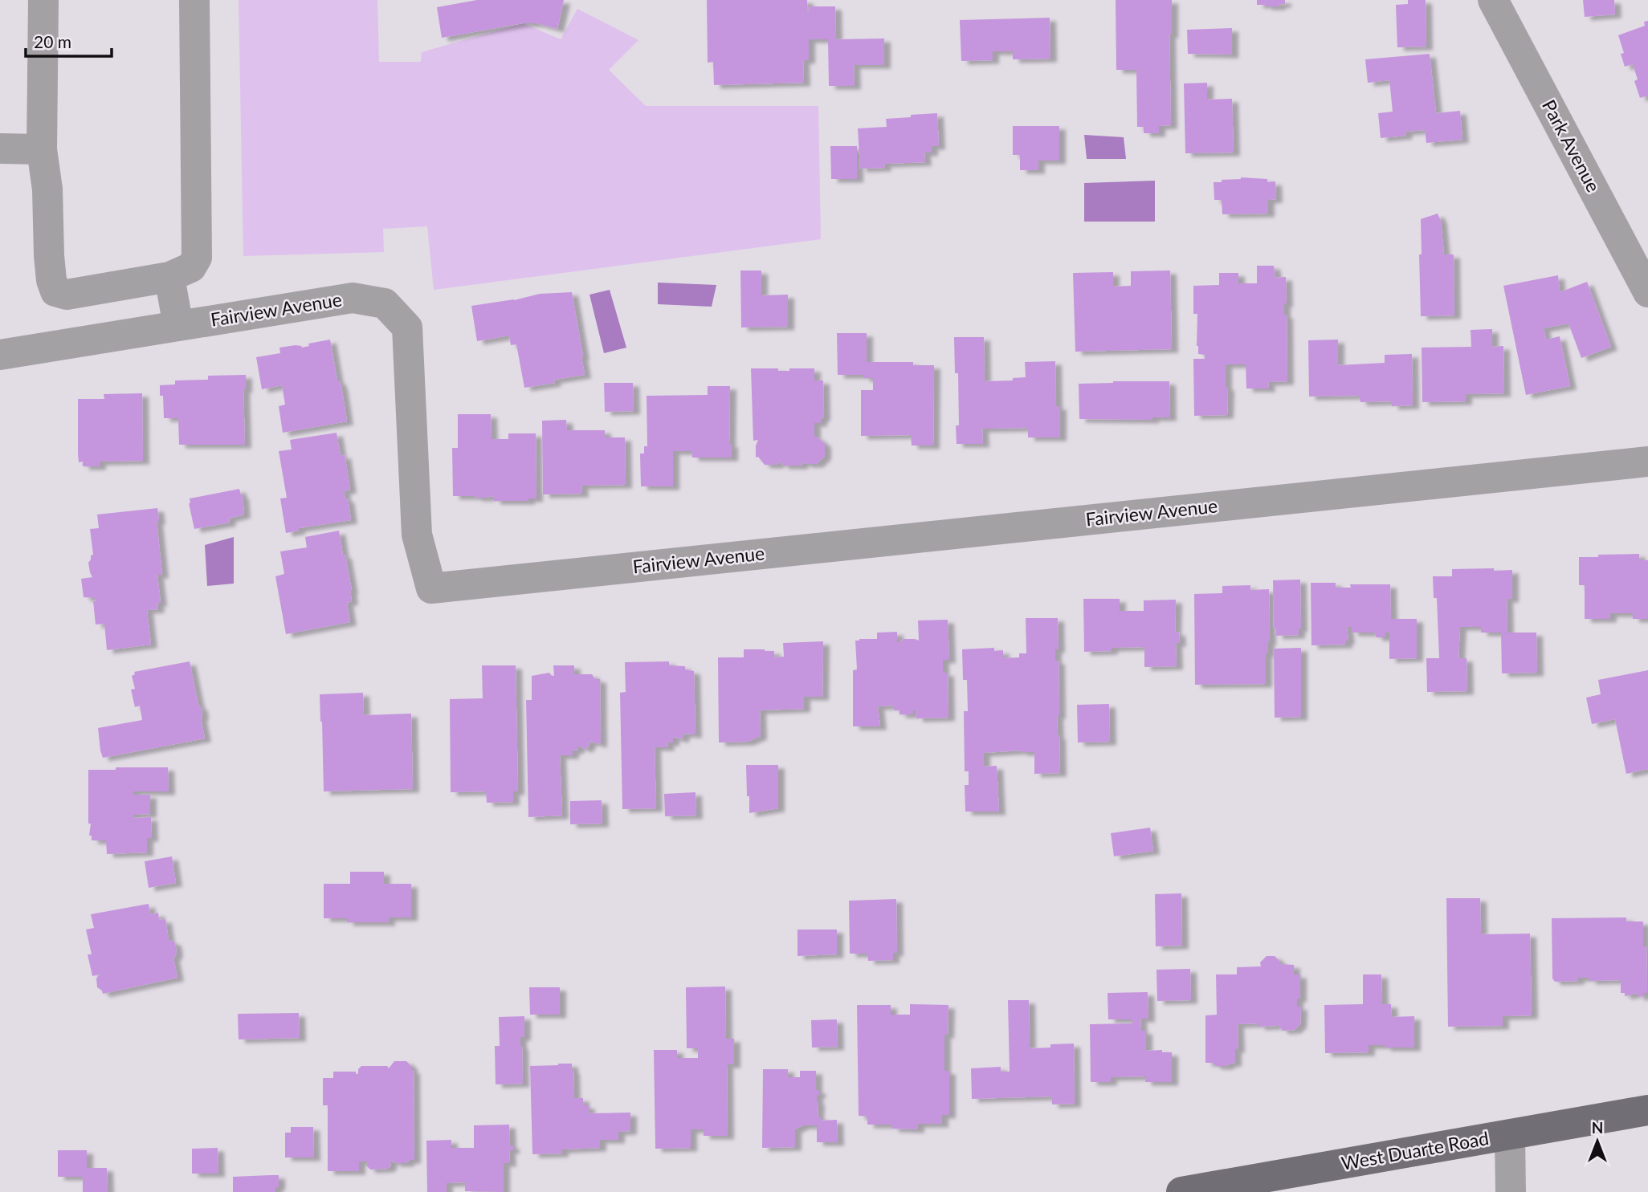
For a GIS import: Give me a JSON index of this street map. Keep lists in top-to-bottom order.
{
  "streets": {
    "main road": ["West Duarte Road"],
    "street": ["Park Avenue", "Fairview Avenue"]
  },
  "scale_bar": "20 m",
  "north": "top"
}
